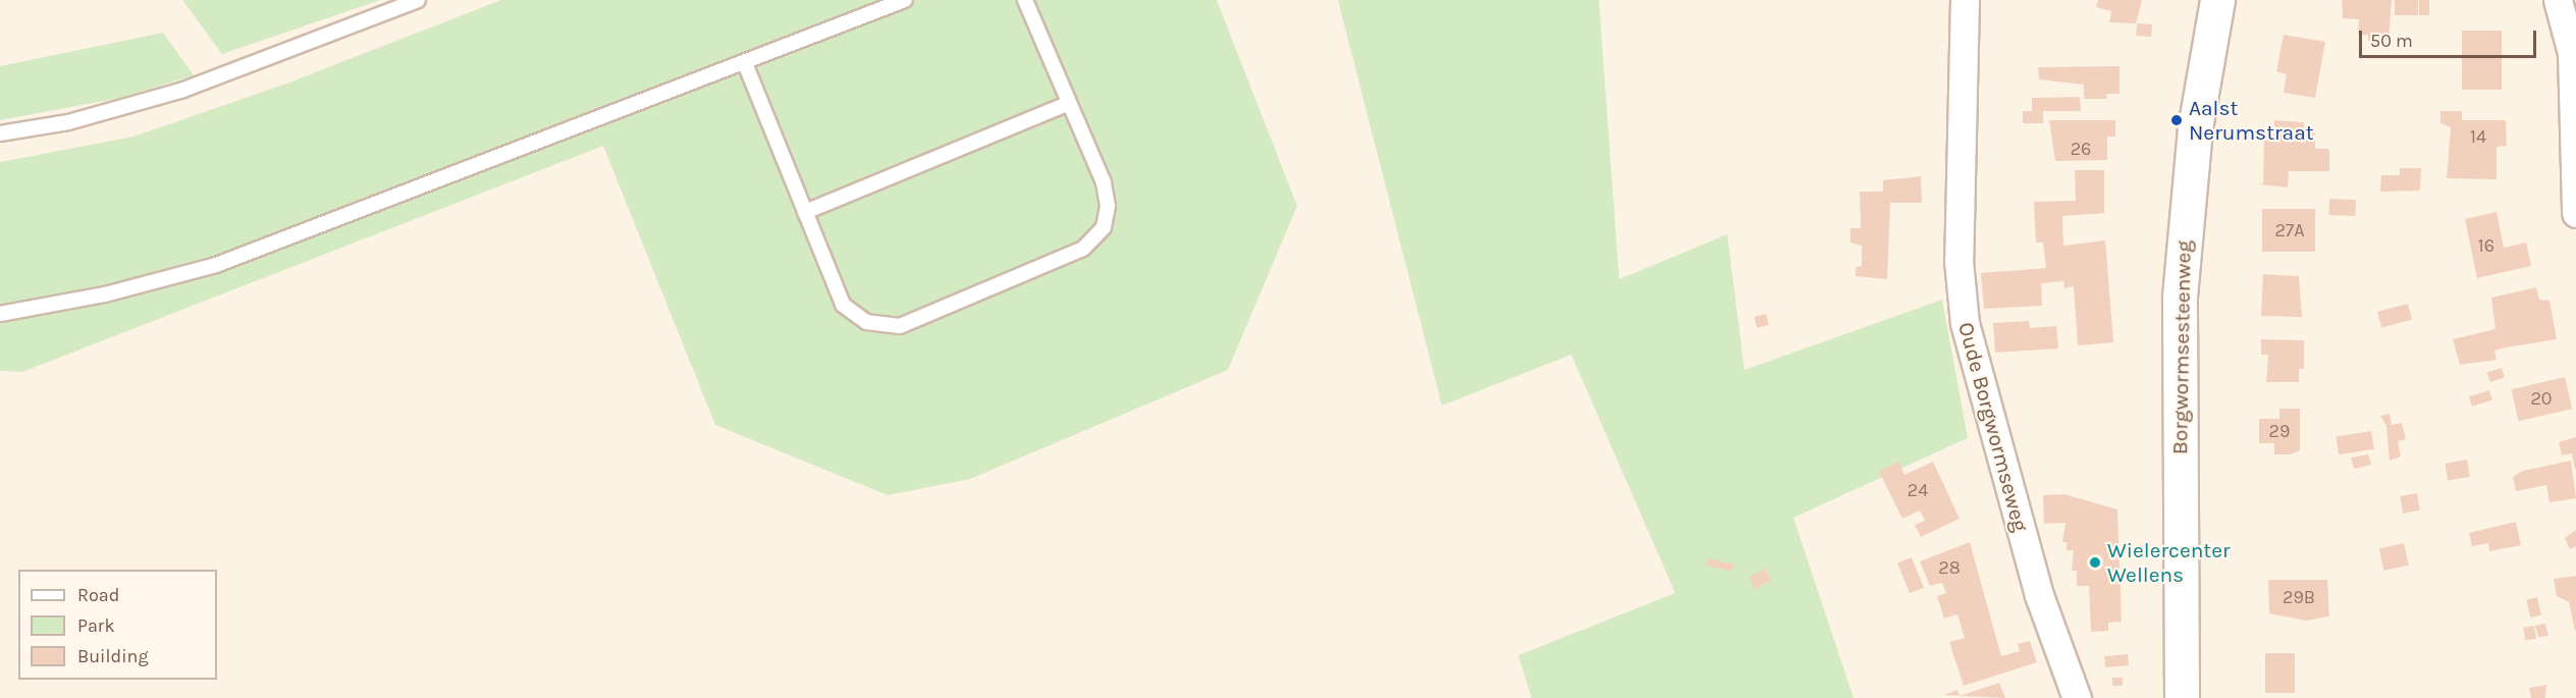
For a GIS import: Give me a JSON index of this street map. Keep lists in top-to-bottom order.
{
  "streets": {
    "main road": ["Borgwormsesteenweg"],
    "street": ["Oude Borgwormseweg"]
  },
  "places": ["Aalst Nerumstraat", "Wielercenter Wellens"],
  "house_numbers": [
    "14",
    "26",
    "27A",
    "16",
    "20",
    "29",
    "24",
    "28",
    "29B"
  ],
  "legend": ["Road", "Park", "Building"],
  "scale_bar": "50 m"
}
